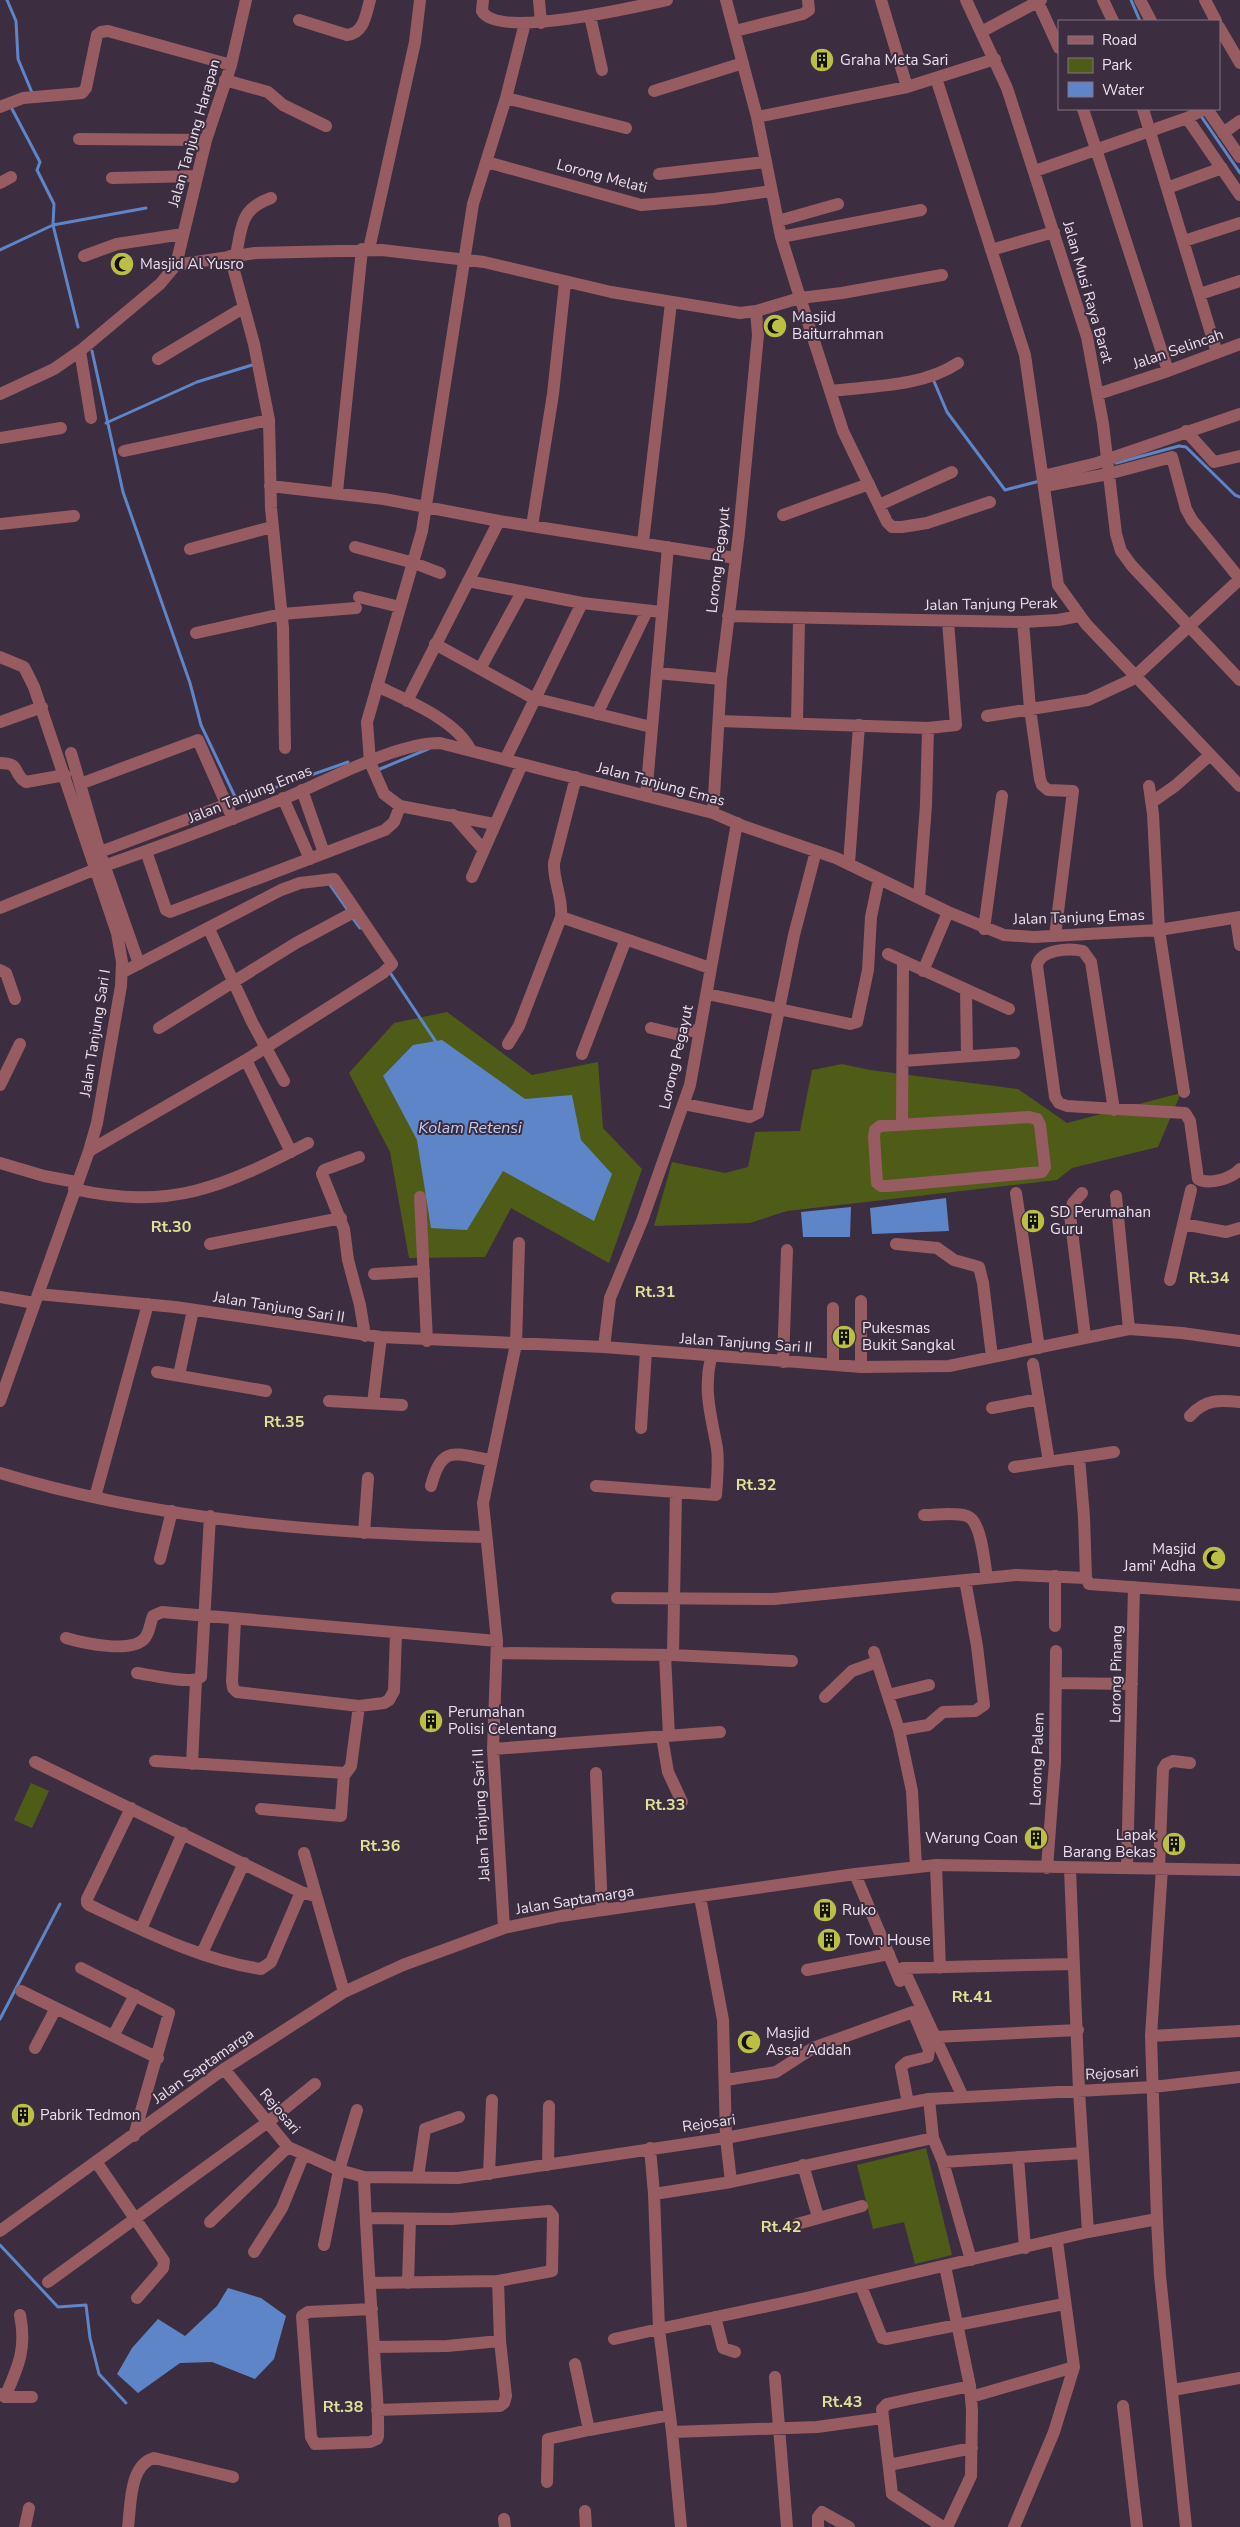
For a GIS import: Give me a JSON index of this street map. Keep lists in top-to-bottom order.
{
  "streets": {
    "street": [
      "Jalan Tanjung Harapan",
      "Lorong Melati",
      "Jalan Musi Raya Barat",
      "Jalan Selincah",
      "Lorong Pegayut",
      "Jalan Tanjung Perak",
      "Jalan Tanjung Emas",
      "Jalan Tanjung Sari I",
      "Jalan Tanjung Sari II",
      "Lorong Pinang",
      "Lorong Palem",
      "Jalan Saptamarga",
      "Rejosari"
    ]
  },
  "crossings": [
    ["Jalan Musi Raya Barat", "Jalan Selincah"],
    ["Lorong Pegayut", "Jalan Tanjung Perak"],
    ["Lorong Pegayut", "Jalan Tanjung Emas"],
    ["Lorong Pegayut", "Jalan Tanjung Sari II"],
    ["Jalan Tanjung Emas", "Jalan Tanjung Sari I"],
    ["Jalan Tanjung Sari I", "Jalan Tanjung Sari II"],
    ["Jalan Tanjung Sari II", "Jalan Saptamarga"],
    ["Lorong Pinang", "Jalan Saptamarga"],
    ["Lorong Palem", "Jalan Saptamarga"],
    ["Jalan Saptamarga", "Rejosari"]
  ],
  "districts": [
    "Rt.30",
    "Rt.34",
    "Rt.31",
    "Rt.35",
    "Rt.32",
    "Rt.33",
    "Rt.36",
    "Rt.41",
    "Rt.42",
    "Rt.43",
    "Rt.38"
  ],
  "water": ["Kolam Retensi"],
  "places": {
    "building": [
      "Graha Meta Sari",
      "SD Perumahan Guru",
      "Pukesmas Bukit Sangkal",
      "Perumahan Polisi Celentang",
      "Warung Coan",
      "Lapak Barang Bekas",
      "Ruko",
      "Town House",
      "Pabrik Tedmon"
    ],
    "mosque": [
      "Masjid Al Yusro",
      "Masjid Baiturrahman",
      "Masjid Jami' Adha",
      "Masjid Assa' Addah"
    ]
  },
  "legend": ["Road", "Park", "Water"]
}
